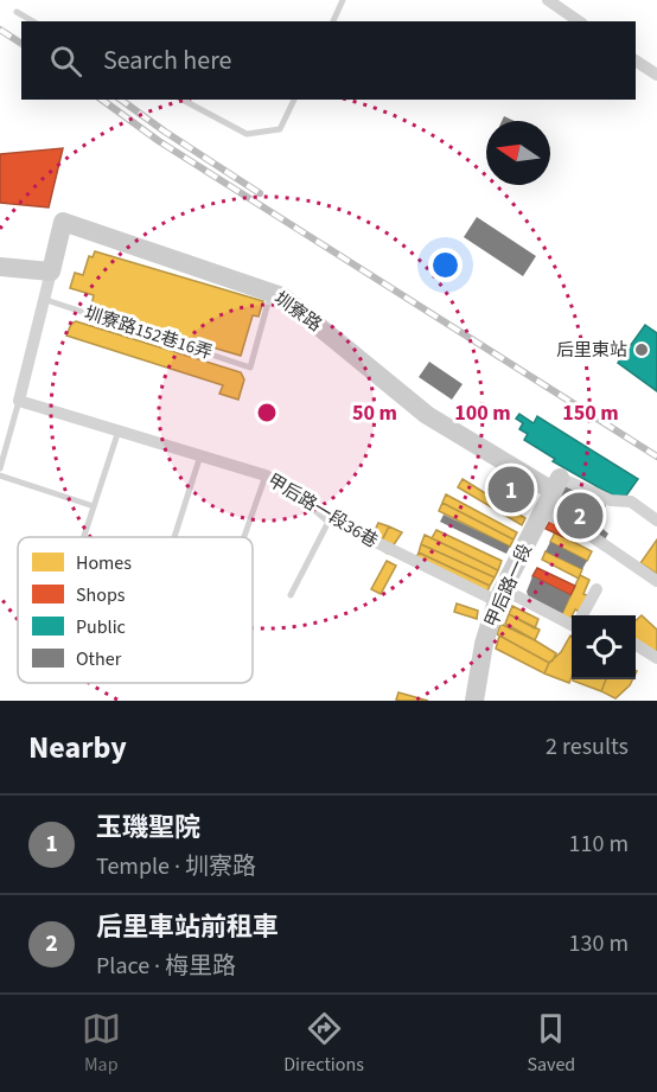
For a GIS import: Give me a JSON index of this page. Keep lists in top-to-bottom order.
{
  "streets": {
    "street": ["圳寮路", "甲后路一段36巷", "甲后路一段"],
    "lane": ["圳寮路152巷16弄"]
  },
  "crossings": [
    ["圳寮路", "圳寮路152巷16弄"],
    ["圳寮路", "甲后路一段"],
    ["甲后路一段36巷", "甲后路一段"]
  ],
  "places": ["后里東站"],
  "legend": [
    "Homes",
    "Shops",
    "Public",
    "Other"
  ],
  "north": "left",
  "page": {
    "search": "Search here",
    "pins": ["1", "2"],
    "heading": ["Nearby", "2 results"],
    "list": [
      {
        "mark": "1",
        "name": "玉璣聖院",
        "note": "Temple · 圳寮路",
        "value": "110 m"
      },
      {
        "mark": "2",
        "name": "后里車站前租車",
        "note": "Place · 梅里路",
        "value": "130 m"
      }
    ],
    "nav": ["Map", "Directions", "Saved"]
  },
  "rings": ["50 m", "100 m", "150 m"]
}
